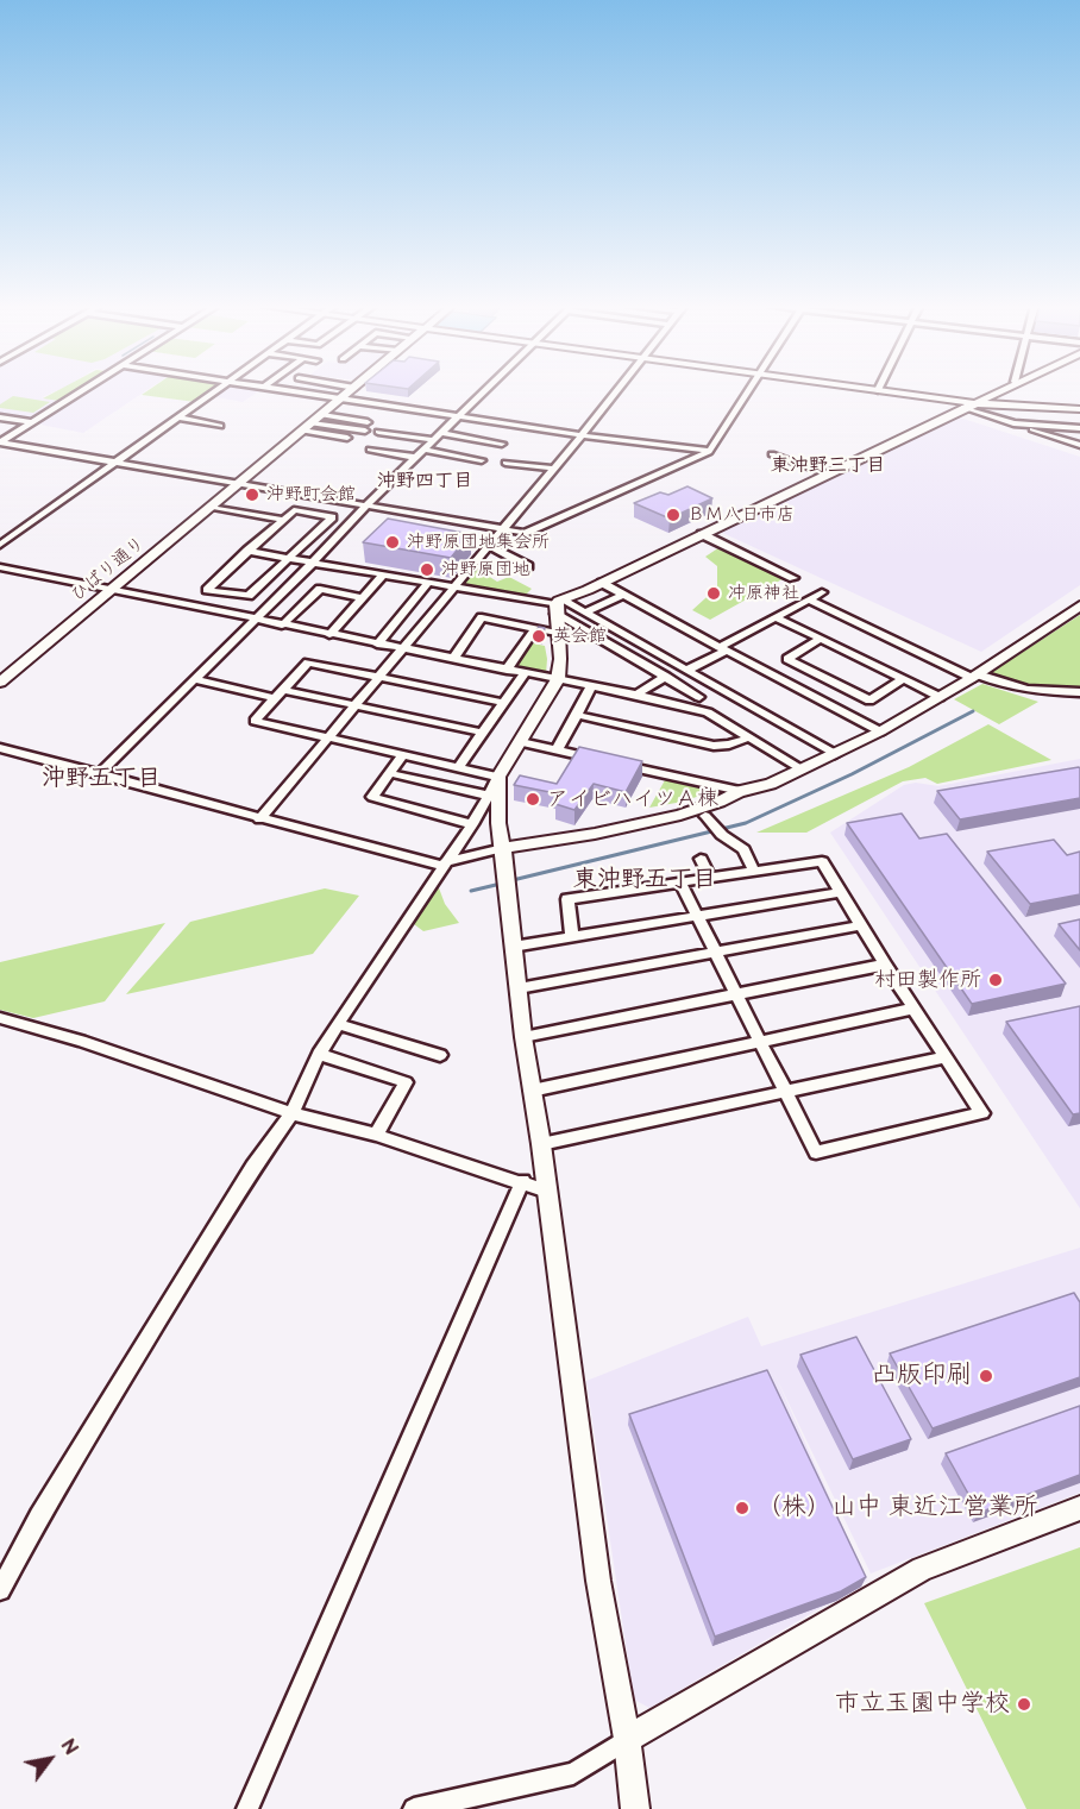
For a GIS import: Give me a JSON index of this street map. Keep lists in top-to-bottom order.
{
  "streets": {
    "street": ["ひばり通り"]
  },
  "districts": [
    "東沖野三丁目",
    "沖野四丁目",
    "沖野五丁目",
    "東沖野五丁目"
  ],
  "places": [
    "沖野町会館",
    "ＢＭ八日市店",
    "沖野原団地集会所",
    "沖野原団地",
    "冲原神社",
    "英会館",
    "アイビハイツＡ棟",
    "村田製作所",
    "凸版印刷",
    "（株）山中 東近江営業所",
    "市立玉園中学校"
  ],
  "north": "top right"
}
